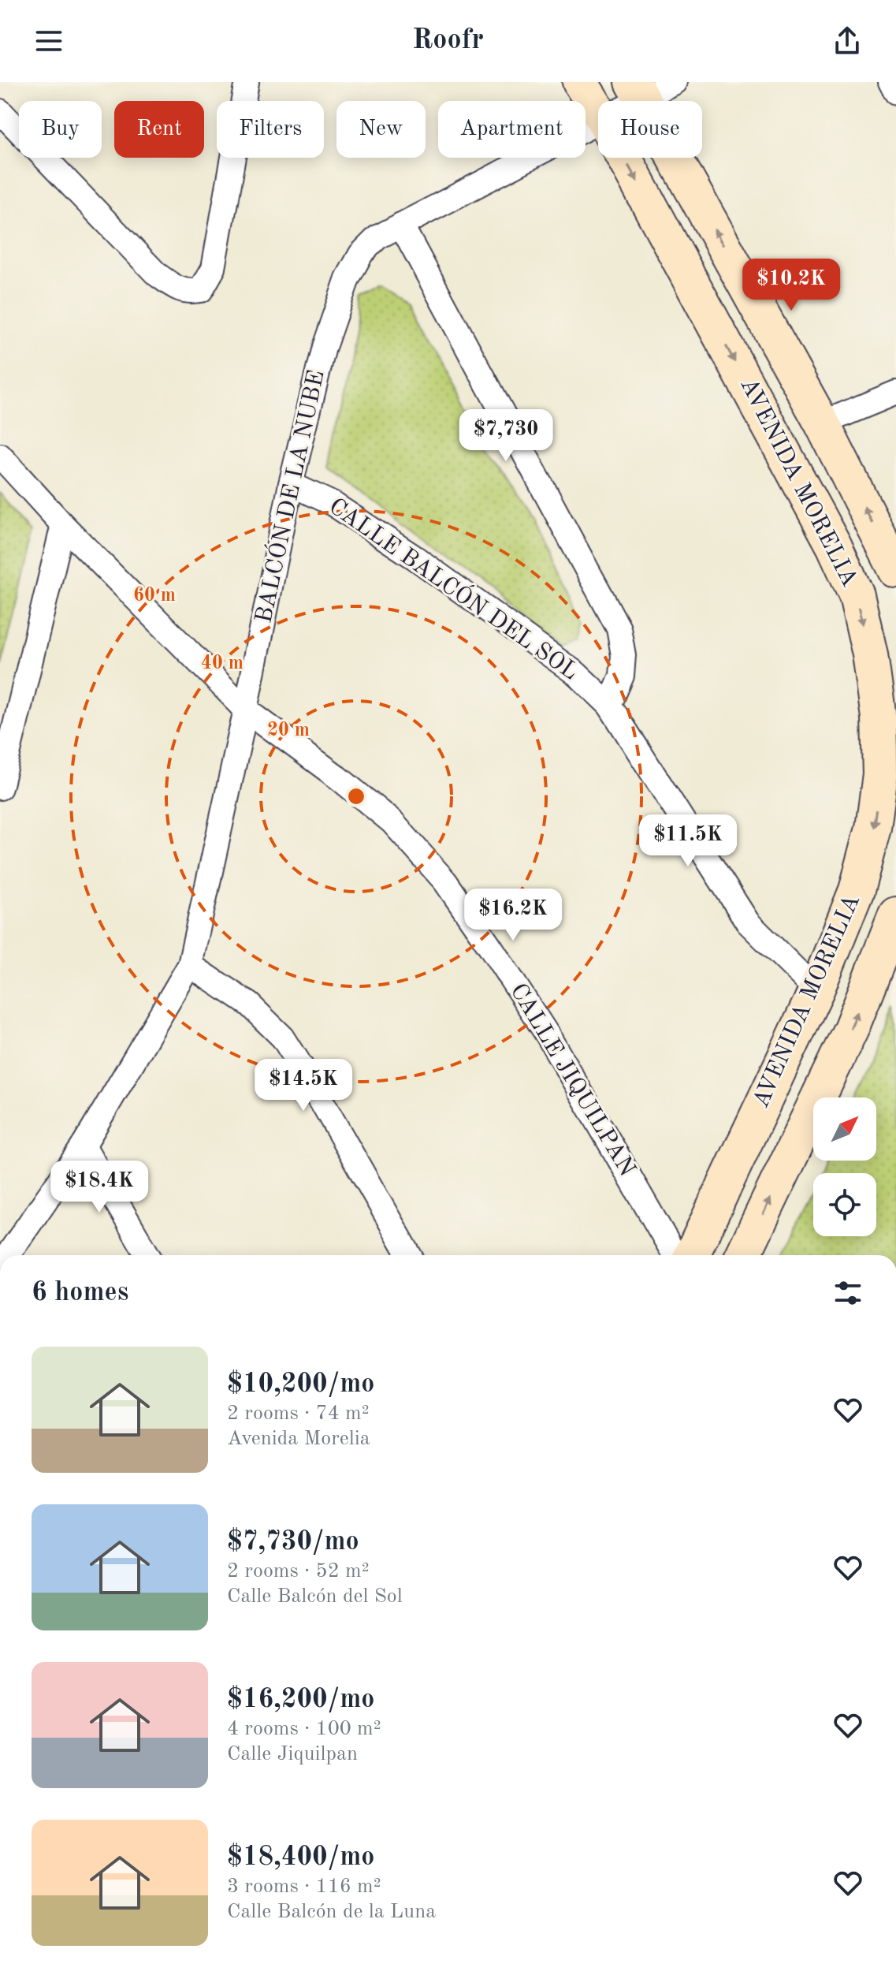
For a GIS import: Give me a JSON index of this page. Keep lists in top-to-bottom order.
{
  "streets": {
    "main road": ["AVENIDA MORELIA"],
    "street": ["BALCÓN DE LA NUBE", "CALLE BALCÓN DEL SOL", "CALLE JIQUILPAN"]
  },
  "crossings": [
    ["AVENIDA MORELIA", "BALCÓN DE LA NUBE"],
    ["AVENIDA MORELIA", "CALLE BALCÓN DEL SOL"],
    ["BALCÓN DE LA NUBE", "CALLE BALCÓN DEL SOL"],
    ["BALCÓN DE LA NUBE", "CALLE JIQUILPAN"]
  ],
  "north": "top right",
  "page": {
    "header": "Roofr",
    "chip": [
      "Buy",
      "Rent",
      "Filters",
      "New",
      "Apartment",
      "House"
    ],
    "price": [
      "$10.2K",
      "$7,730",
      "$11.5K",
      "$16.2K",
      "$14.5K",
      "$18.4K"
    ],
    "heading": "6 homes",
    "list": [
      {
        "name": "$10,200/mo",
        "note": "2 rooms · 74 m² · Avenida Morelia"
      },
      {
        "name": "$7,730/mo",
        "note": "2 rooms · 52 m² · Calle Balcón del Sol"
      },
      {
        "name": "$16,200/mo",
        "note": "4 rooms · 100 m² · Calle Jiquilpan"
      },
      {
        "name": "$18,400/mo",
        "note": "3 rooms · 116 m² · Calle Balcón de la Luna"
      }
    ]
  },
  "rings": ["60 m", "40 m", "20 m"]
}
